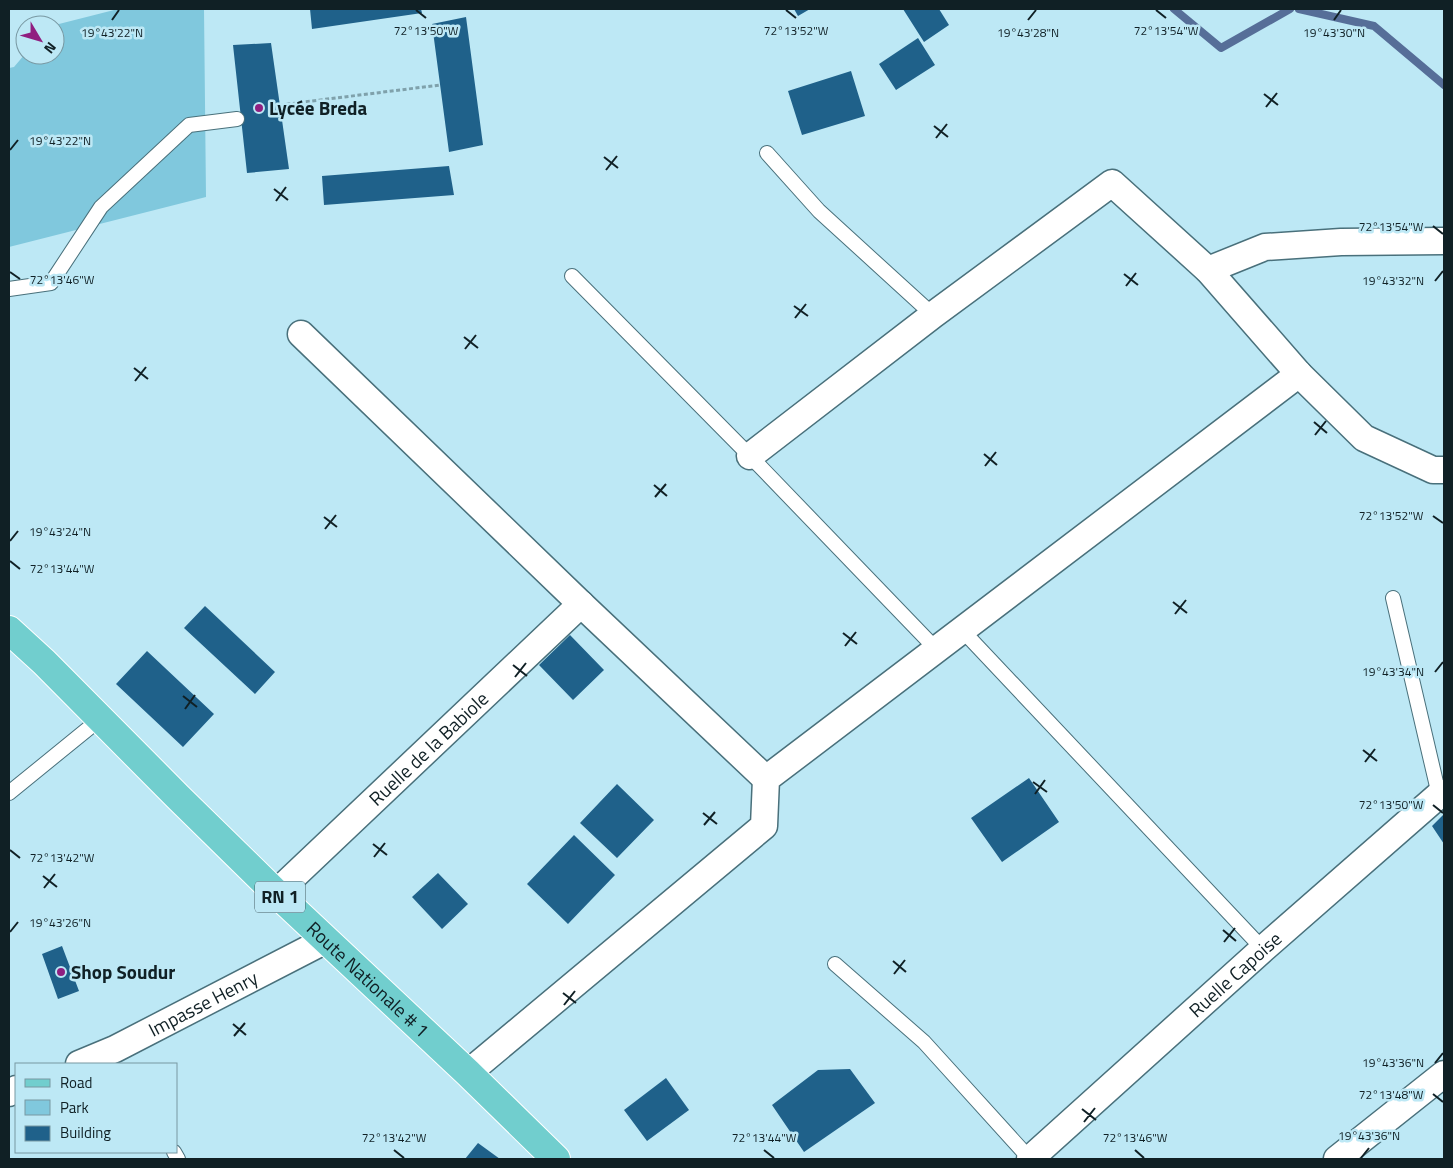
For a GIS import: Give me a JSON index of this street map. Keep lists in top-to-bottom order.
{
  "streets": {
    "main road": ["RN 1", "Route Nationale # 1"],
    "street": ["Ruelle de la Babiole", "Ruelle Capoise", "Impasse Henry"]
  },
  "crossings": [
    ["Ruelle de la Babiole", "Route Nationale # 1"],
    ["Route Nationale # 1", "Impasse Henry"]
  ],
  "places": ["Lycée Breda", "Shop Soudur"],
  "legend": ["Road", "Park", "Building"],
  "north": "bottom right",
  "coordinates": [
    "72°13'50\"W",
    "72°13'52\"W",
    "72°13'54\"W",
    "19°43'28\"N",
    "19°43'30\"N",
    "19°43'22\"N",
    "72°13'46\"W",
    "19°43'32\"N",
    "19°43'24\"N",
    "72°13'44\"W",
    "19°43'34\"N",
    "72°13'42\"W",
    "19°43'26\"N",
    "19°43'36\"N",
    "72°13'48\"W"
  ]
}
